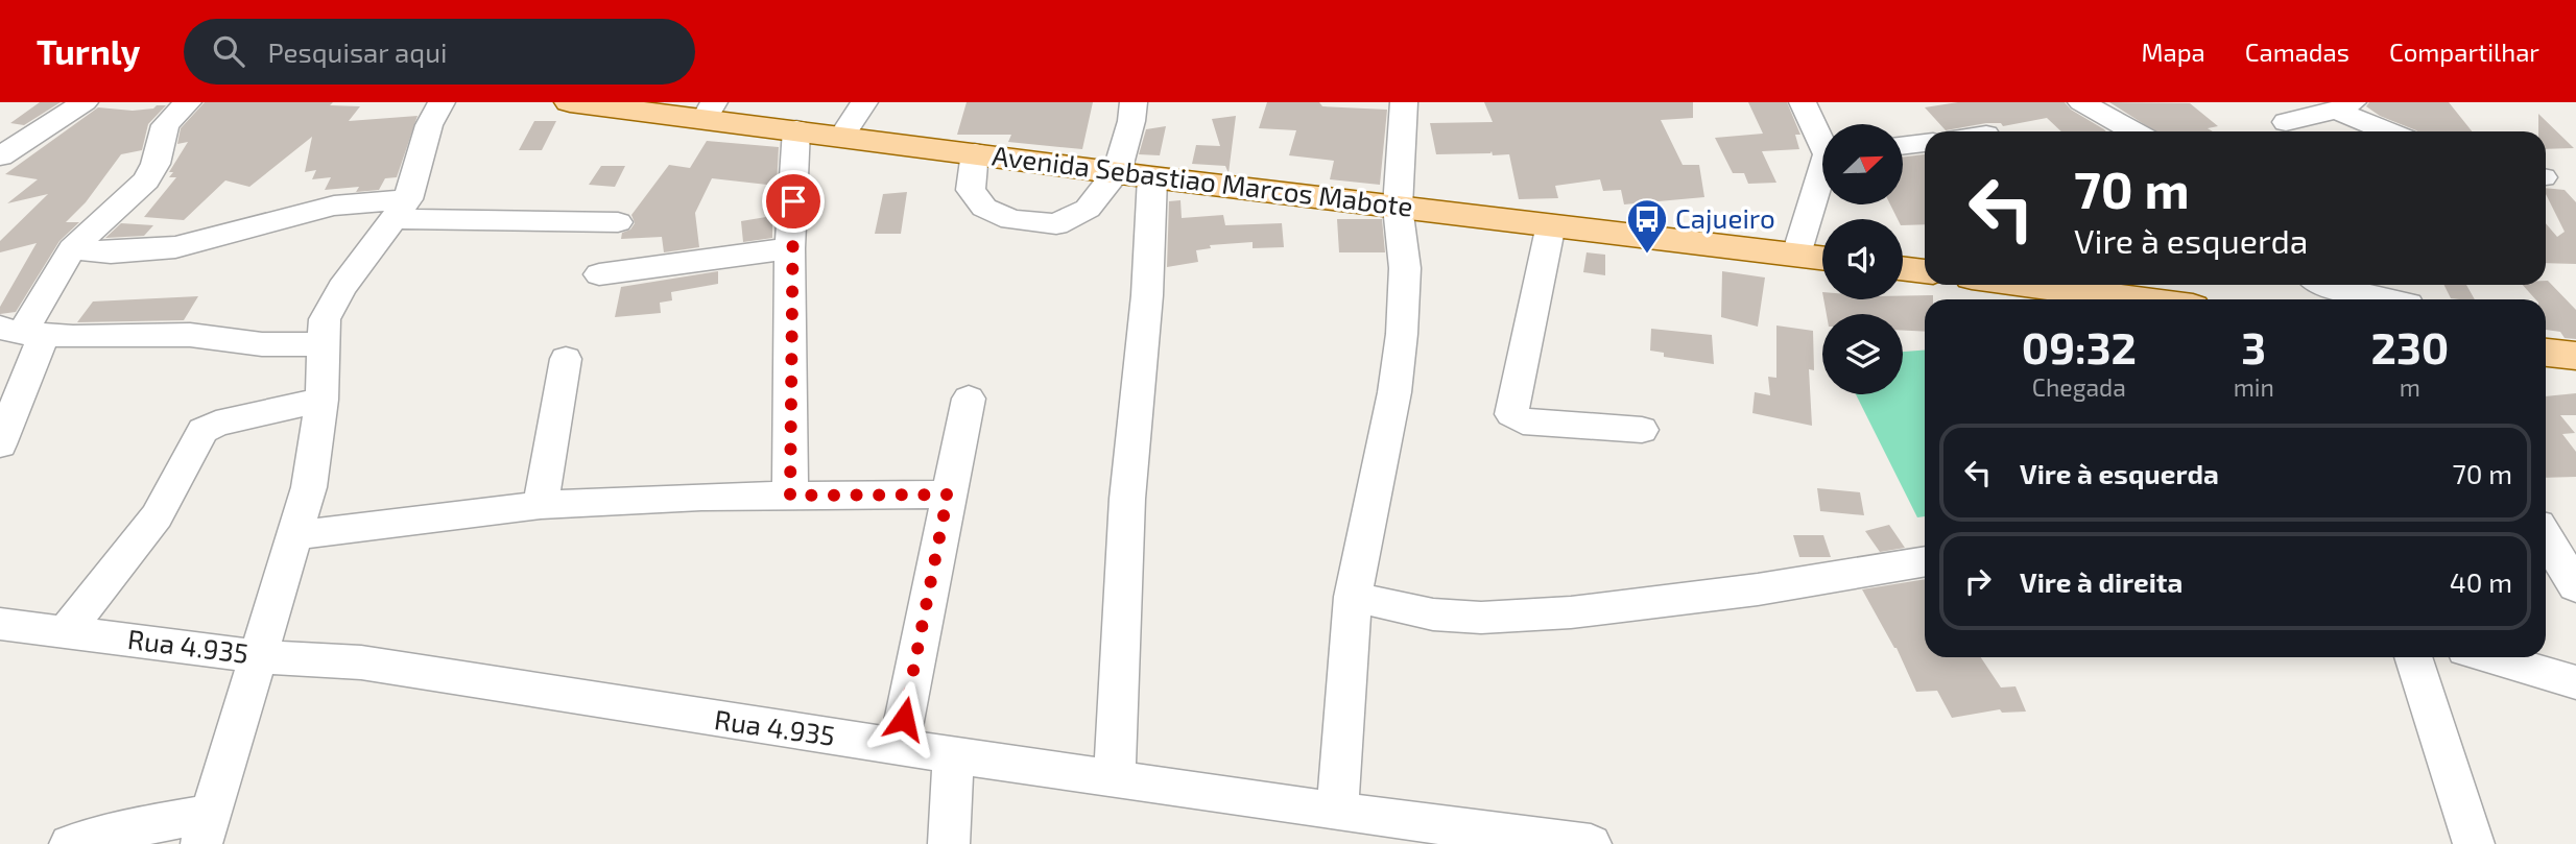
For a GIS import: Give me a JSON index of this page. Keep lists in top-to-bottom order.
{
  "streets": {
    "main road": ["Avenida Sebastiao Marcos Mabote"],
    "street": ["Rua 4.935"]
  },
  "places": {
    "bus stop": ["Cajueiro"]
  },
  "north": "top right",
  "page": {
    "header": "Turnly",
    "search": "Pesquisar aqui",
    "nav": ["Mapa", "Camadas", "Compartilhar"],
    "turn": ["70 m", "Vire à esquerda"],
    "eta": [
      "09:32",
      "Chegada",
      "3",
      "min",
      "230",
      "m"
    ],
    "list": [
      {
        "name": "Vire à esquerda",
        "value": "70 m"
      },
      {
        "name": "Vire à direita",
        "value": "40 m"
      }
    ]
  }
}
